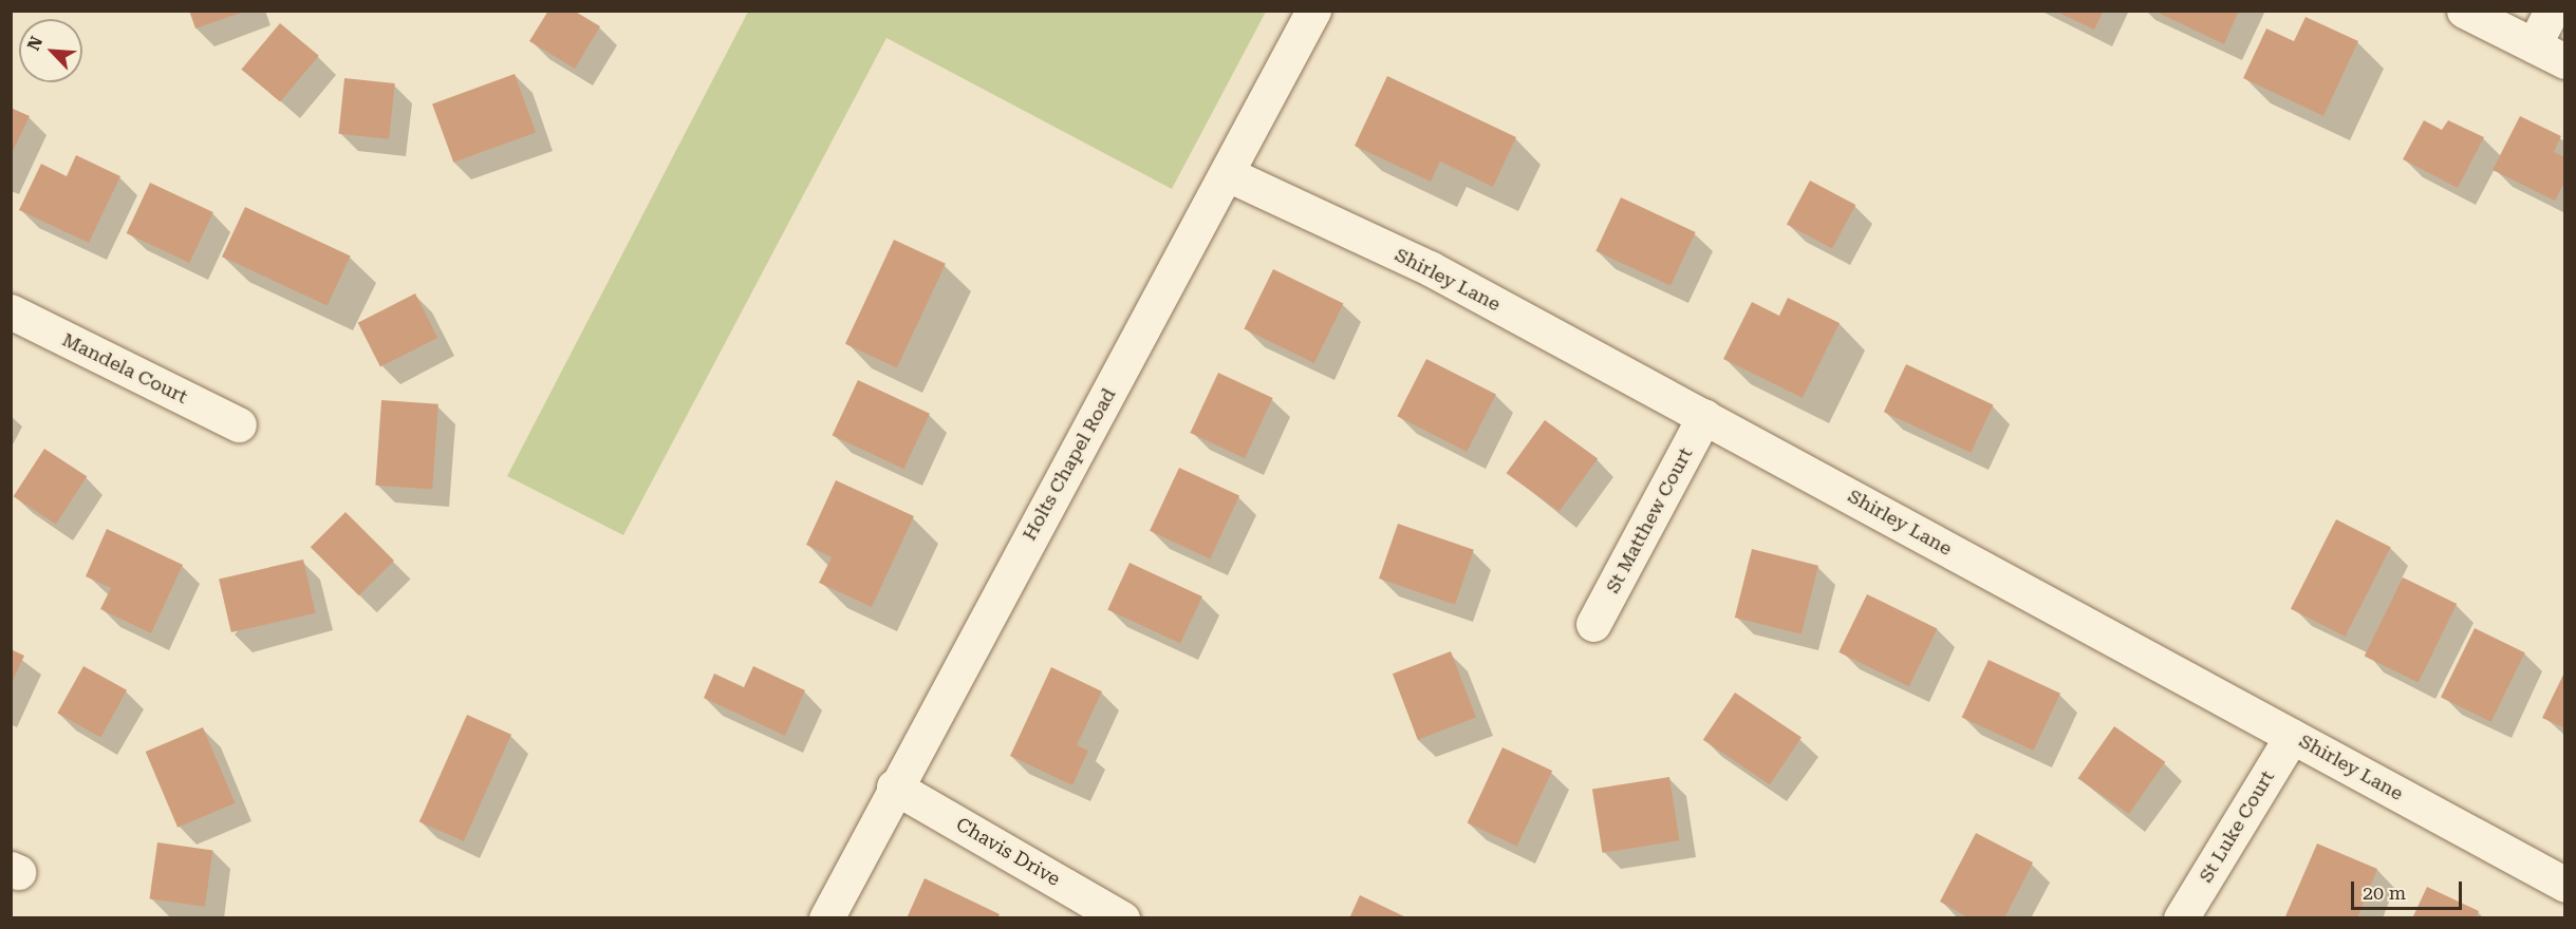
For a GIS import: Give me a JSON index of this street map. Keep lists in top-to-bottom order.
{
  "streets": {
    "street": [
      "Shirley Lane",
      "Mandela Court",
      "Holts Chapel Road",
      "St Matthew Court",
      "St Luke Court",
      "Chavis Drive"
    ]
  },
  "crossings": [
    ["Shirley Lane", "Holts Chapel Road"],
    ["Shirley Lane", "St Matthew Court"],
    ["Shirley Lane", "St Luke Court"],
    ["Holts Chapel Road", "Chavis Drive"]
  ],
  "scale_bar": "20 m",
  "north": "top left"
}
